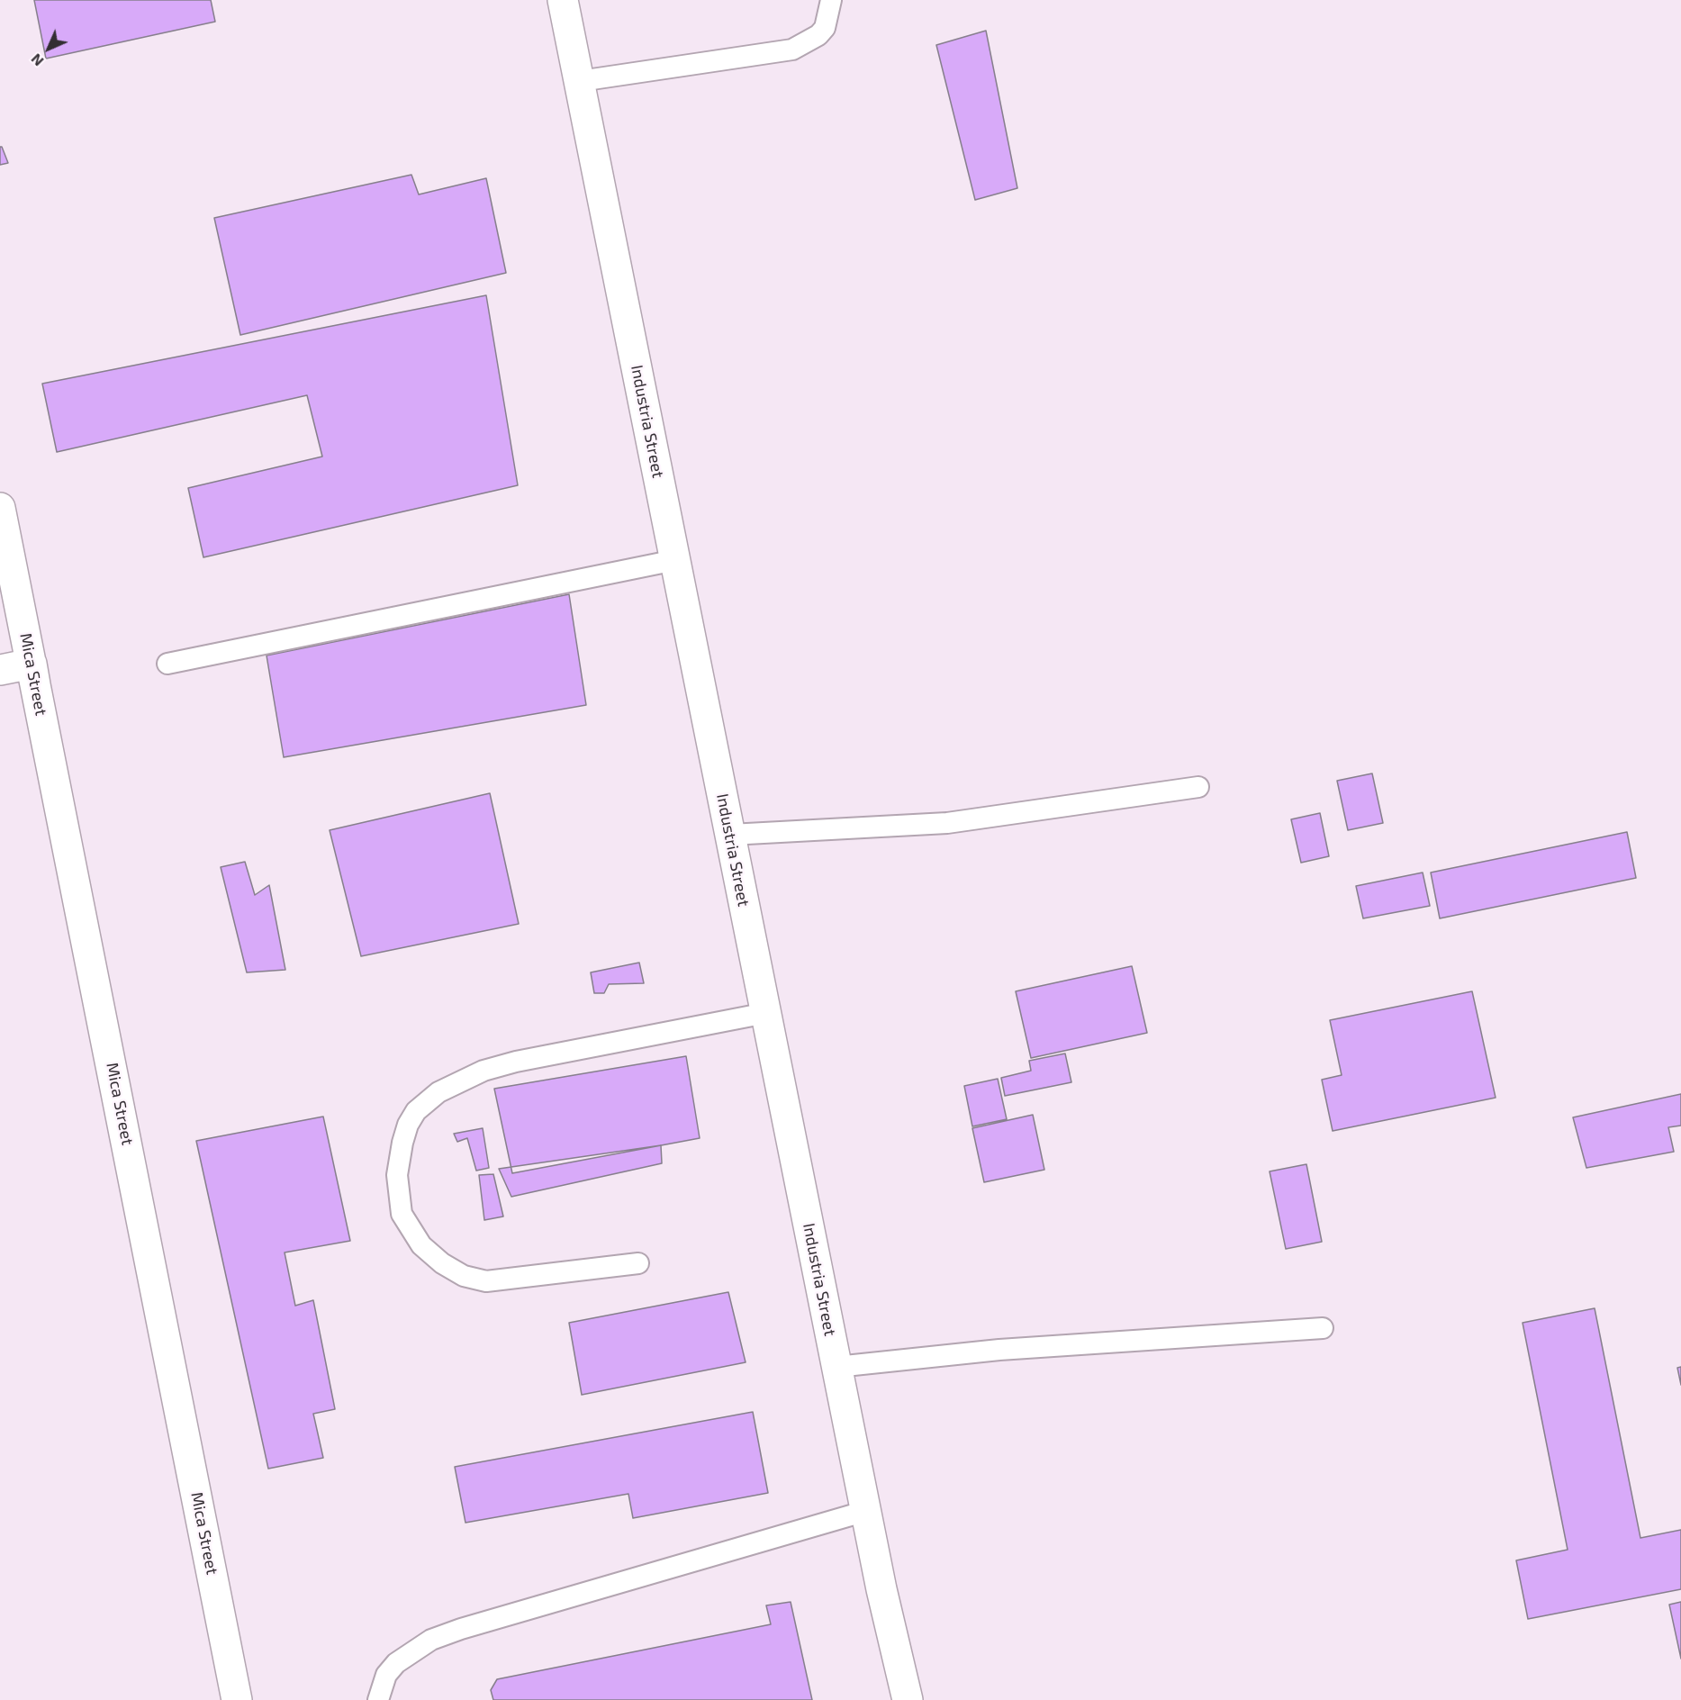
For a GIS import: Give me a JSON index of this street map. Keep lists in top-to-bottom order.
{
  "streets": {
    "street": ["Industria Street", "Mica Street"]
  },
  "north": "bottom left"
}
